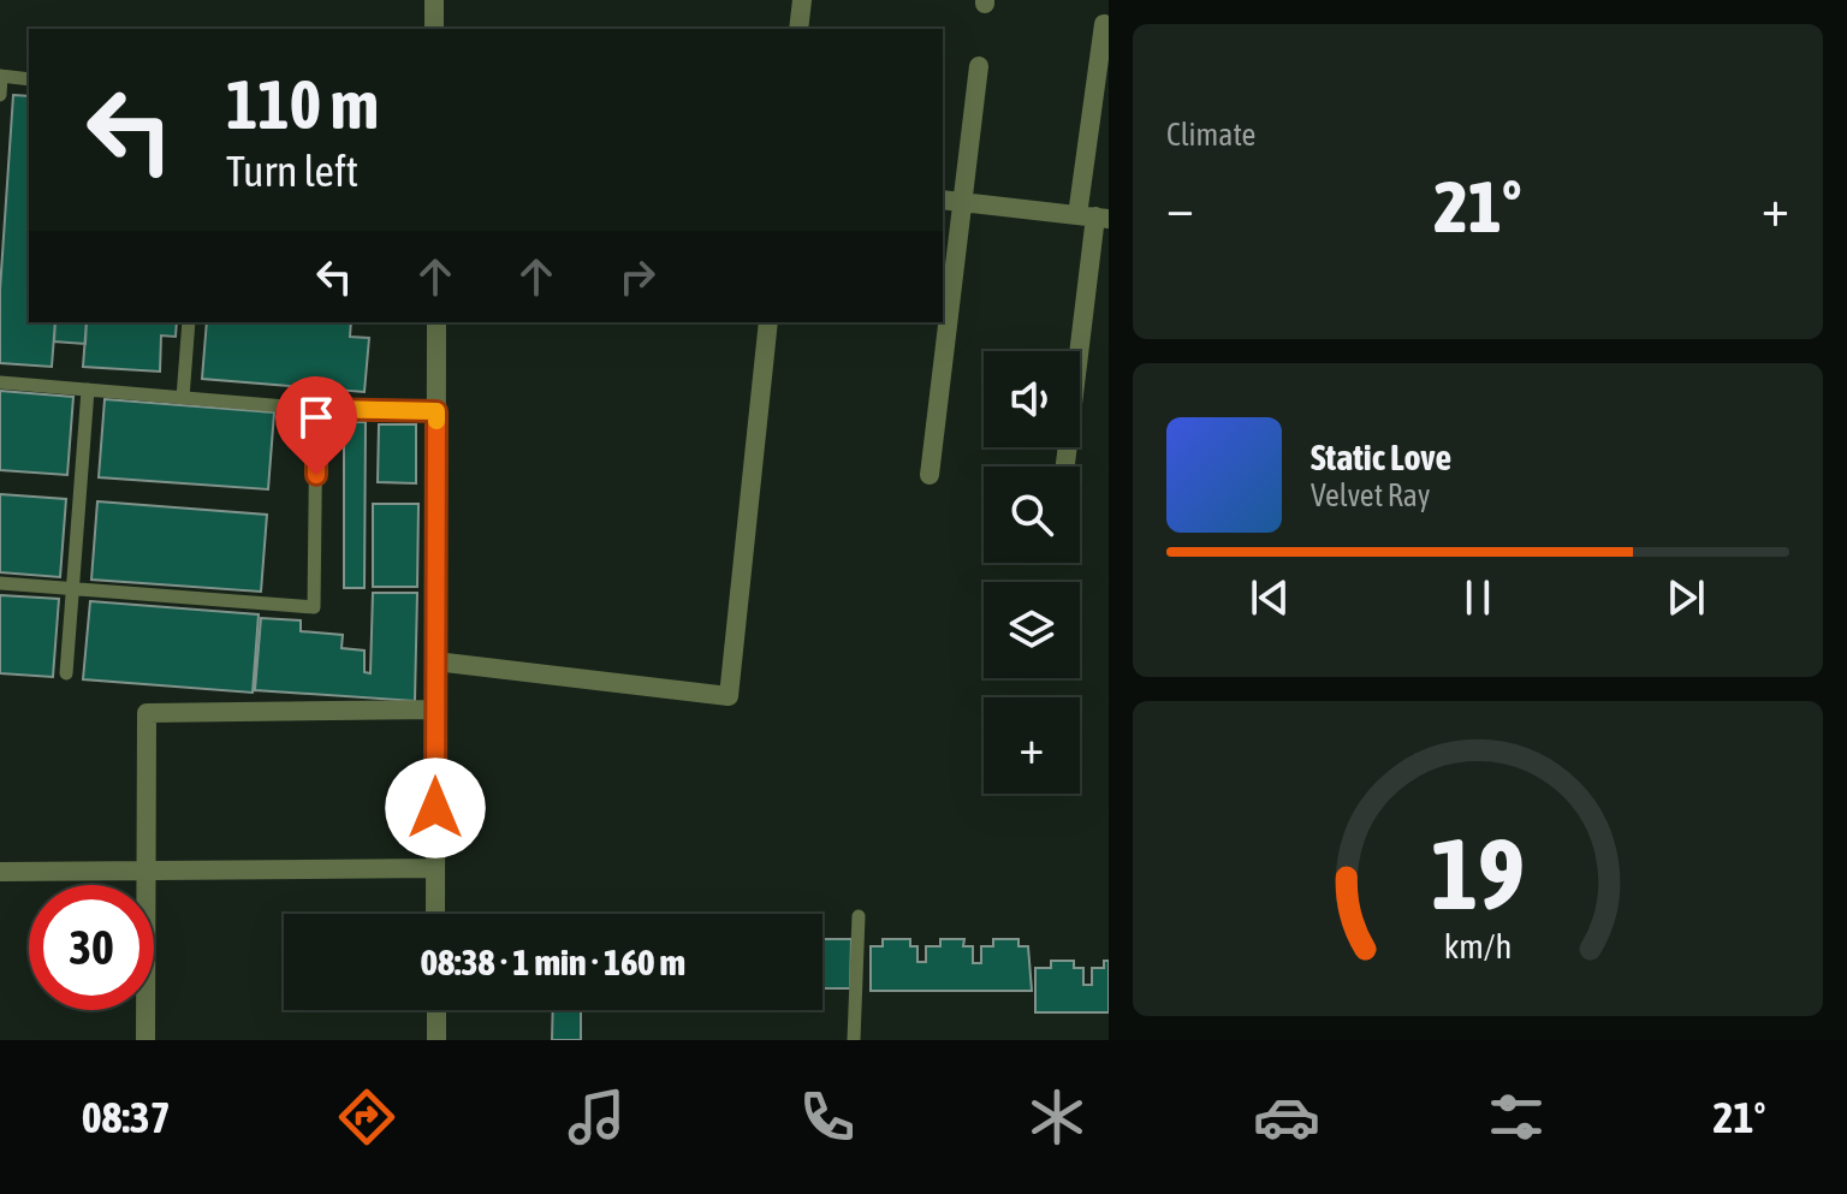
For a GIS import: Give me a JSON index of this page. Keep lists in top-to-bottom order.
{
  "page": {
    "tile": "Climate",
    "turn": ["110 m", "Turn left"],
    "heat": ["−", "21°", "+"],
    "map_buttons": "+",
    "song": ["Static Love", "Velvet Ray"],
    "limit": "30",
    "trip": "08:38 · 1 min · 160 m",
    "tabs": ["08:37", "21°"],
    "gauge": ["19", "km/h"]
  }
}
